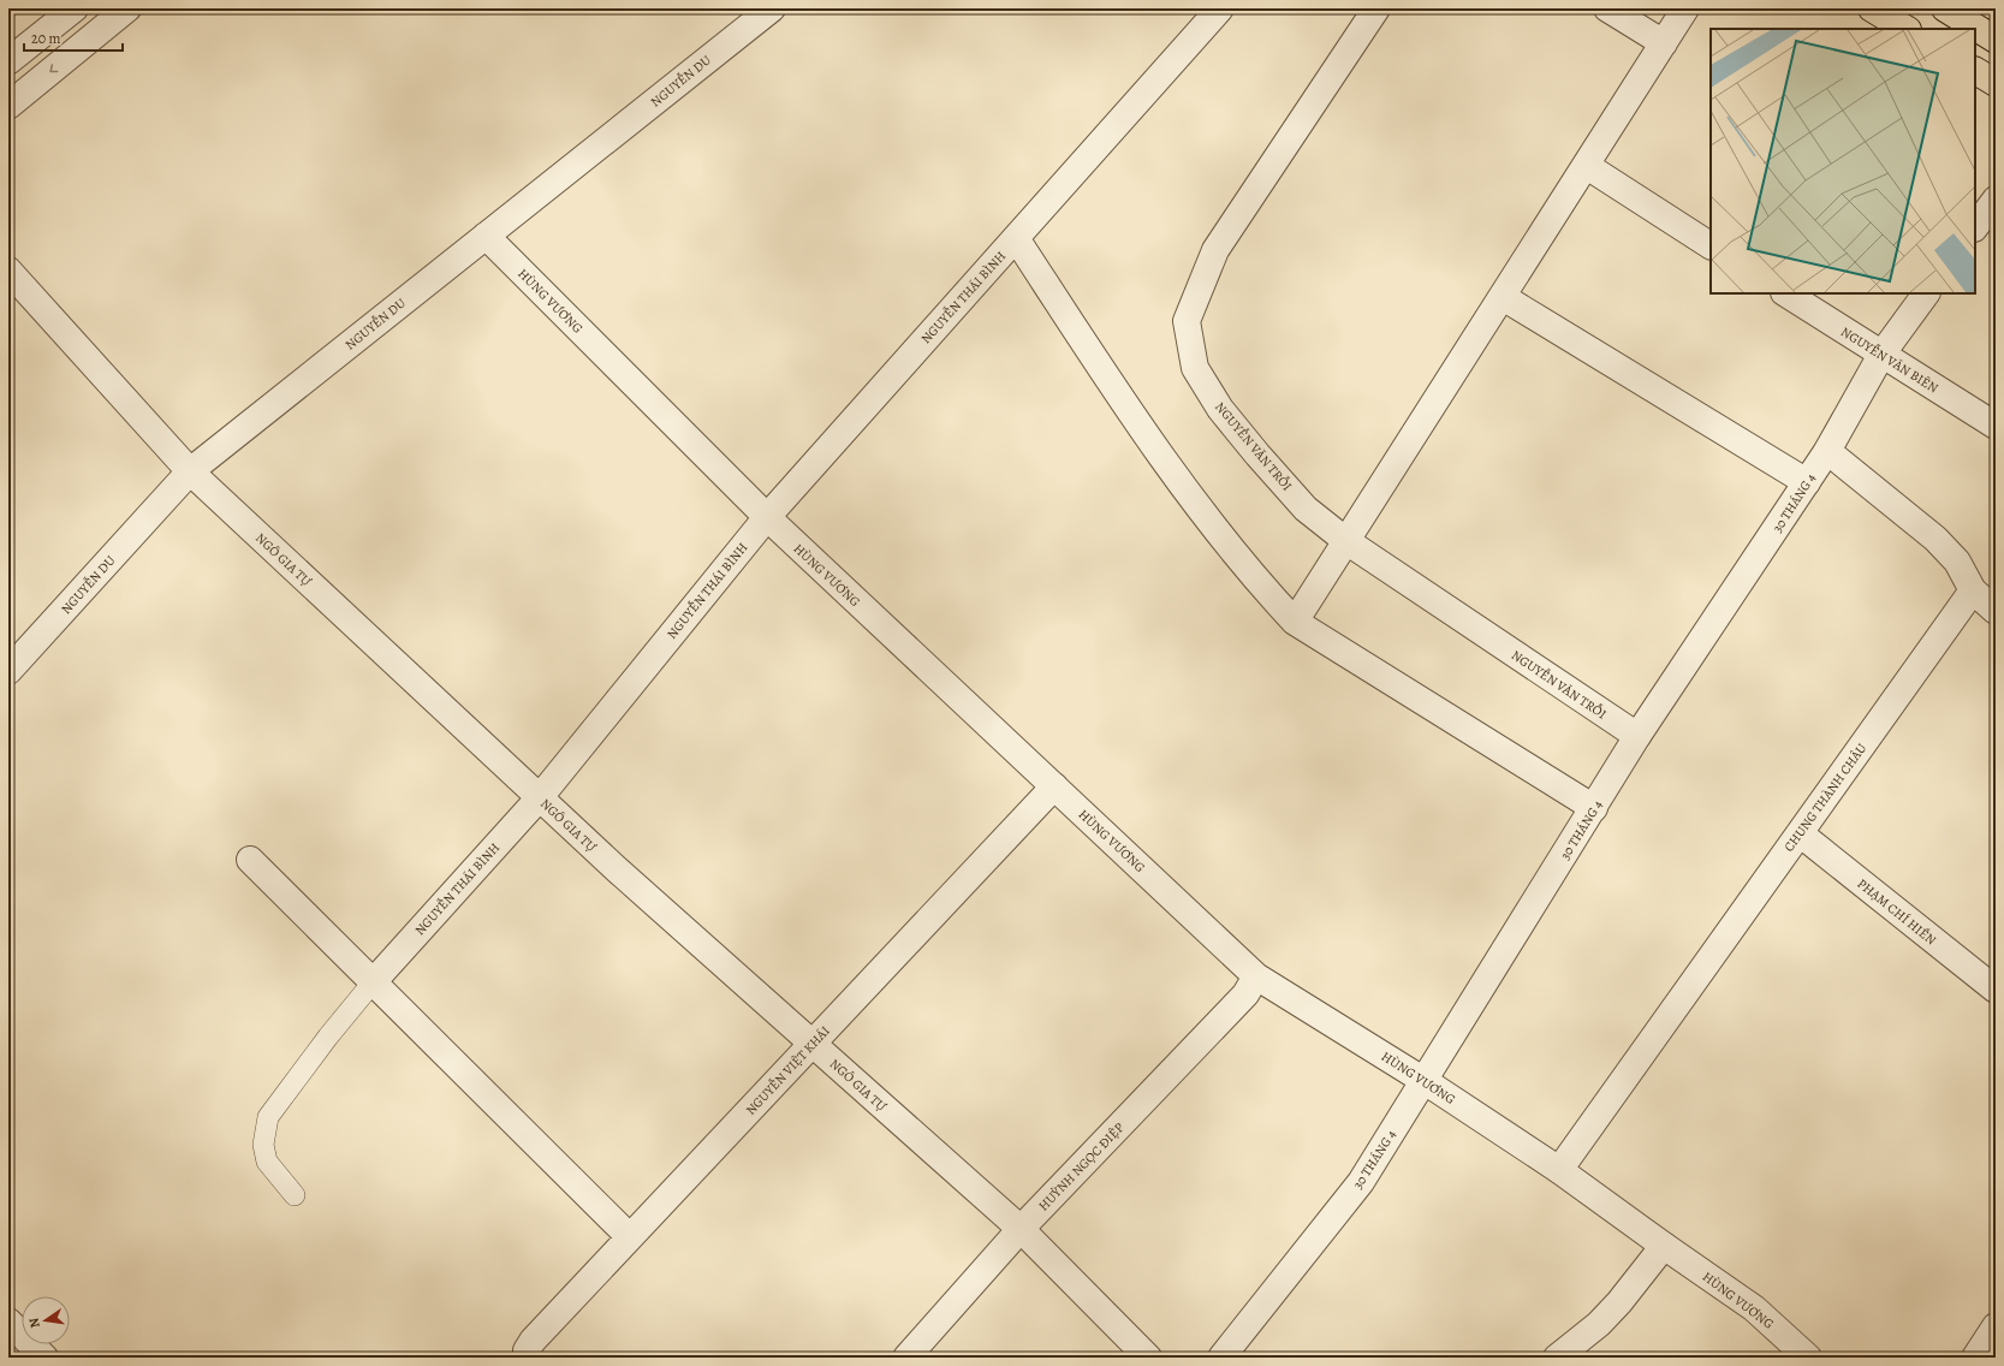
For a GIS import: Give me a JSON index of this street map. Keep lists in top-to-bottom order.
{
  "streets": {
    "street": [
      "NGUYỄN DU",
      "NGUYỄN THÁI BÌNH",
      "HÙNG VƯƠNG",
      "NGUYỄN VĂN BIÊN",
      "NGUYỄN VĂN TRỖI",
      "30 THÁNG 4",
      "NGÔ GIA TỰ",
      "CHUNG THÀNH CHÂU",
      "PHẠM CHÍ HIỀN",
      "NGUYỄN VIỆT KHÁI",
      "HUỲNH NGỌC ĐIỆP"
    ]
  },
  "crossings": [
    ["NGUYỄN DU", "HÙNG VƯƠNG"],
    ["NGUYỄN DU", "NGÔ GIA TỰ"],
    ["NGUYỄN THÁI BÌNH", "HÙNG VƯƠNG"],
    ["NGUYỄN THÁI BÌNH", "NGÔ GIA TỰ"],
    ["HÙNG VƯƠNG", "30 THÁNG 4"],
    ["HÙNG VƯƠNG", "CHUNG THÀNH CHÂU"],
    ["HÙNG VƯƠNG", "NGUYỄN VIỆT KHÁI"],
    ["HÙNG VƯƠNG", "HUỲNH NGỌC ĐIỆP"],
    ["NGUYỄN VĂN BIÊN", "30 THÁNG 4"],
    ["NGUYỄN VĂN TRỖI", "30 THÁNG 4"],
    ["NGÔ GIA TỰ", "NGUYỄN VIỆT KHÁI"],
    ["NGÔ GIA TỰ", "HUỲNH NGỌC ĐIỆP"],
    ["CHUNG THÀNH CHÂU", "PHẠM CHÍ HIỀN"]
  ],
  "scale_bar": "20 m",
  "north": "left"
}
